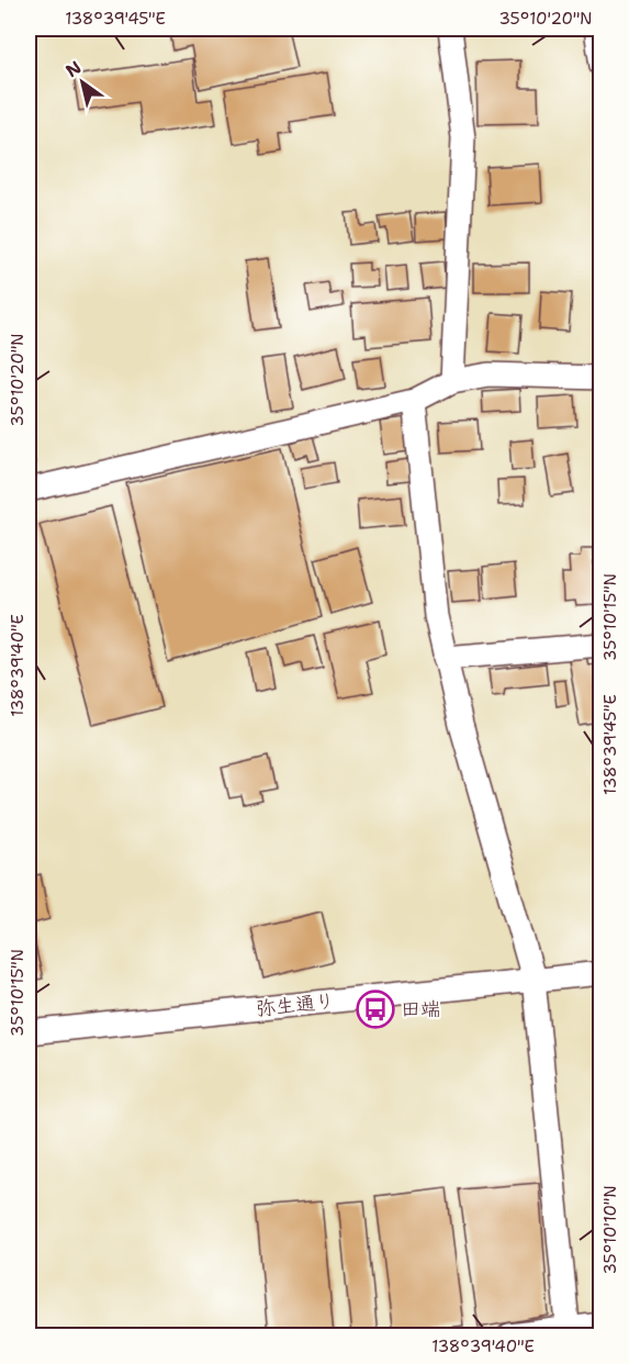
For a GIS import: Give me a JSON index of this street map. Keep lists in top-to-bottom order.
{
  "streets": {
    "street": ["弥生通り"]
  },
  "places": {
    "bus stop": ["田端"]
  },
  "north": "top left",
  "coordinates": [
    "138°39'45\"E",
    "35°10'20\"N",
    "35°10'15\"N",
    "138°39'40\"E",
    "35°10'10\"N"
  ]
}
